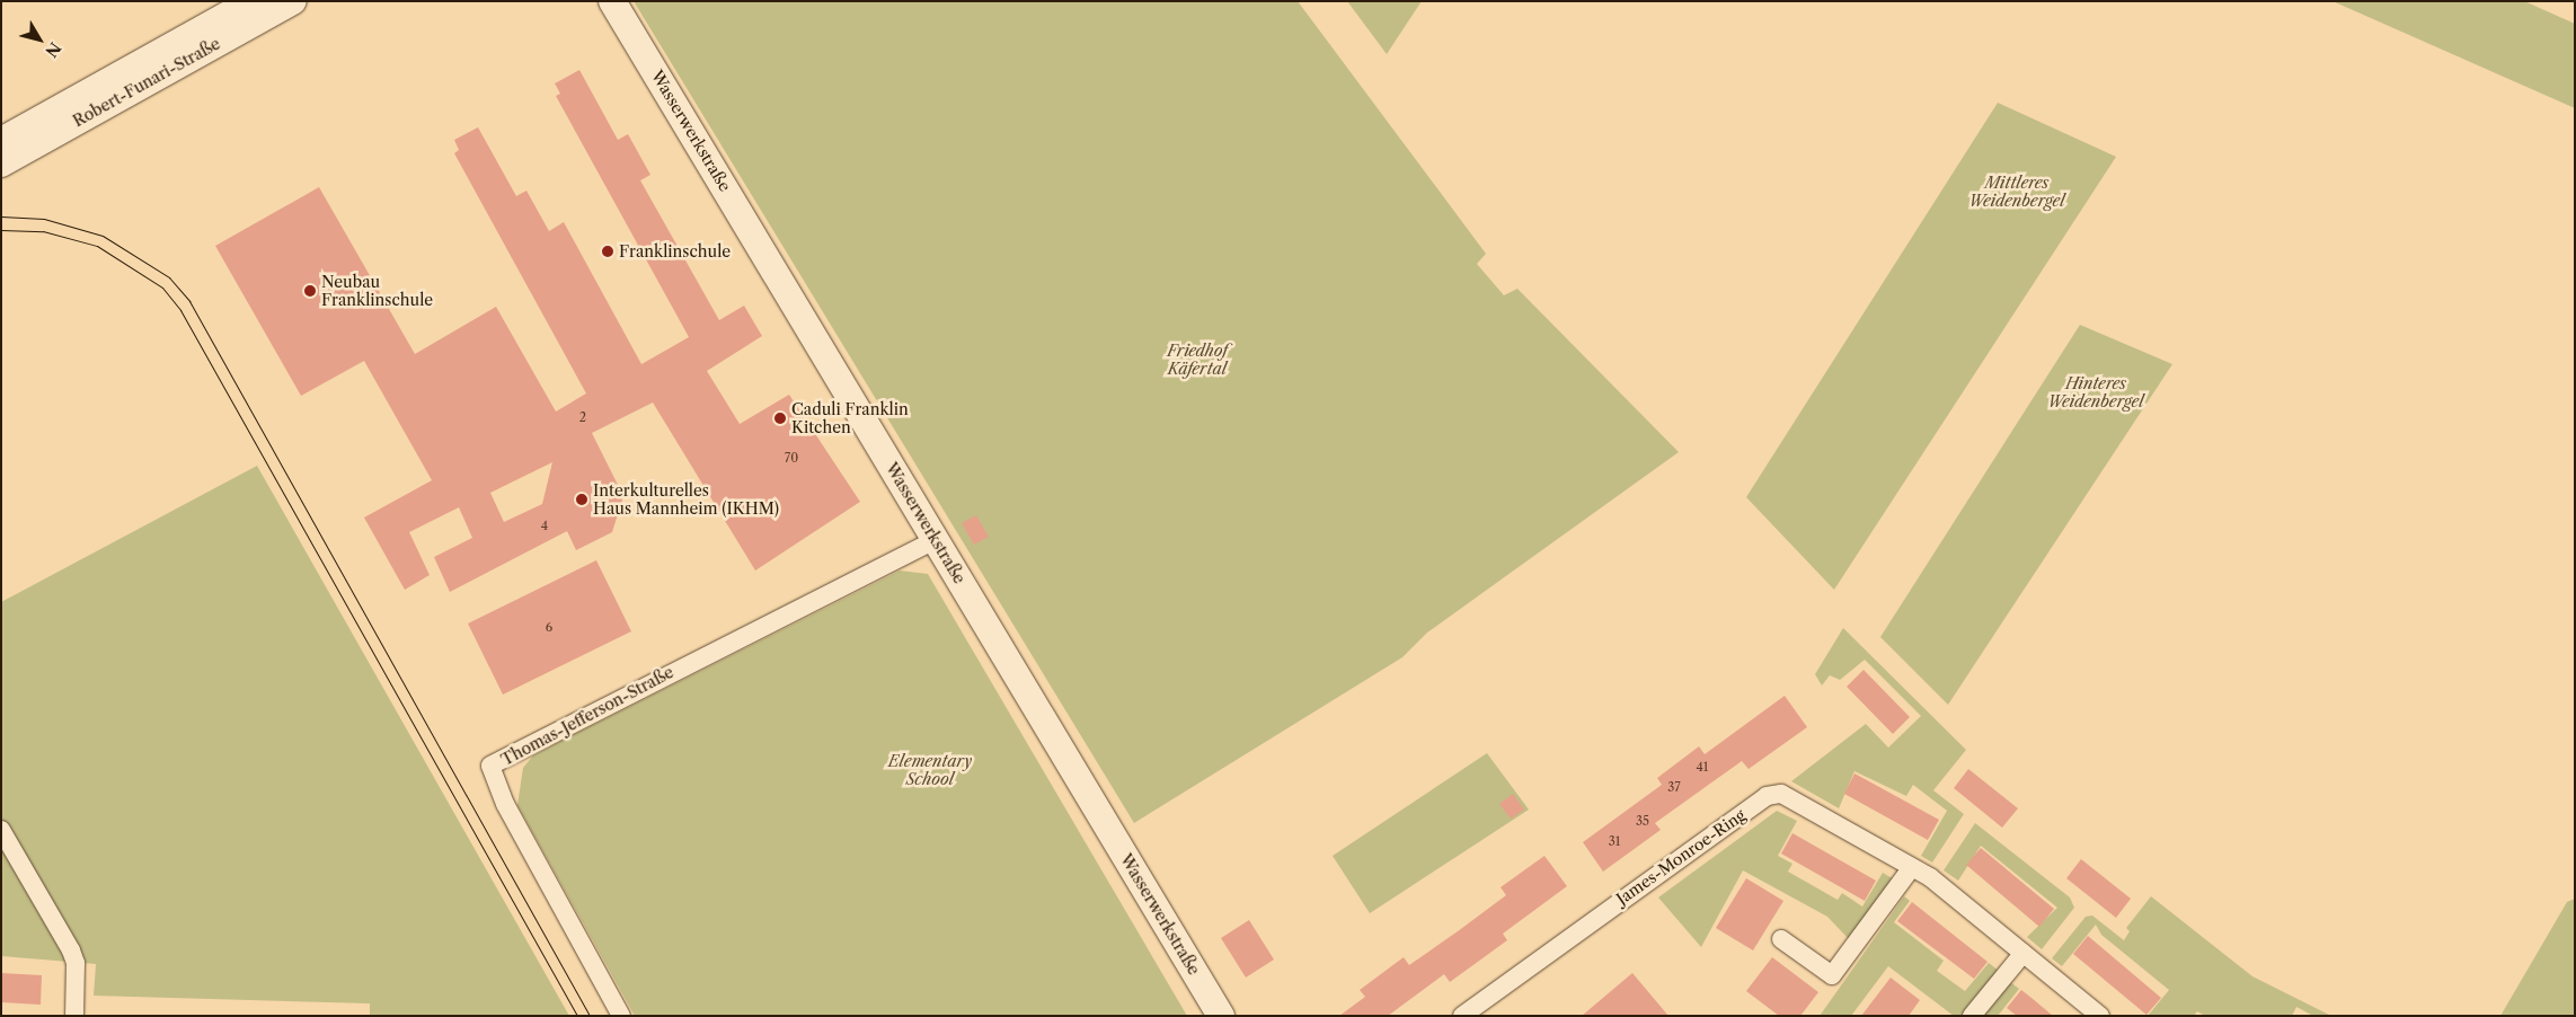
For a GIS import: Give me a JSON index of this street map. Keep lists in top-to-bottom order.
{
  "streets": {
    "street": [
      "Robert-Funari-Straße",
      "Wasserwerkstraße",
      "Thomas-Jefferson-Straße",
      "James-Monroe-Ring"
    ]
  },
  "crossings": [
    ["Wasserwerkstraße", "Thomas-Jefferson-Straße"]
  ],
  "parks": [
    "Mittleres Weidenbergel",
    "Friedhof Käfertal",
    "Hinteres Weidenbergel",
    "Elementary School"
  ],
  "places": [
    "Franklinschule",
    "Neubau Franklinschule",
    "Caduli Franklin Kitchen",
    "Interkulturelles Haus Mannheim (IKHM)"
  ],
  "house_numbers": [
    "2",
    "70",
    "4",
    "6",
    "41",
    "37",
    "35",
    "31"
  ],
  "north": "bottom right"
}
